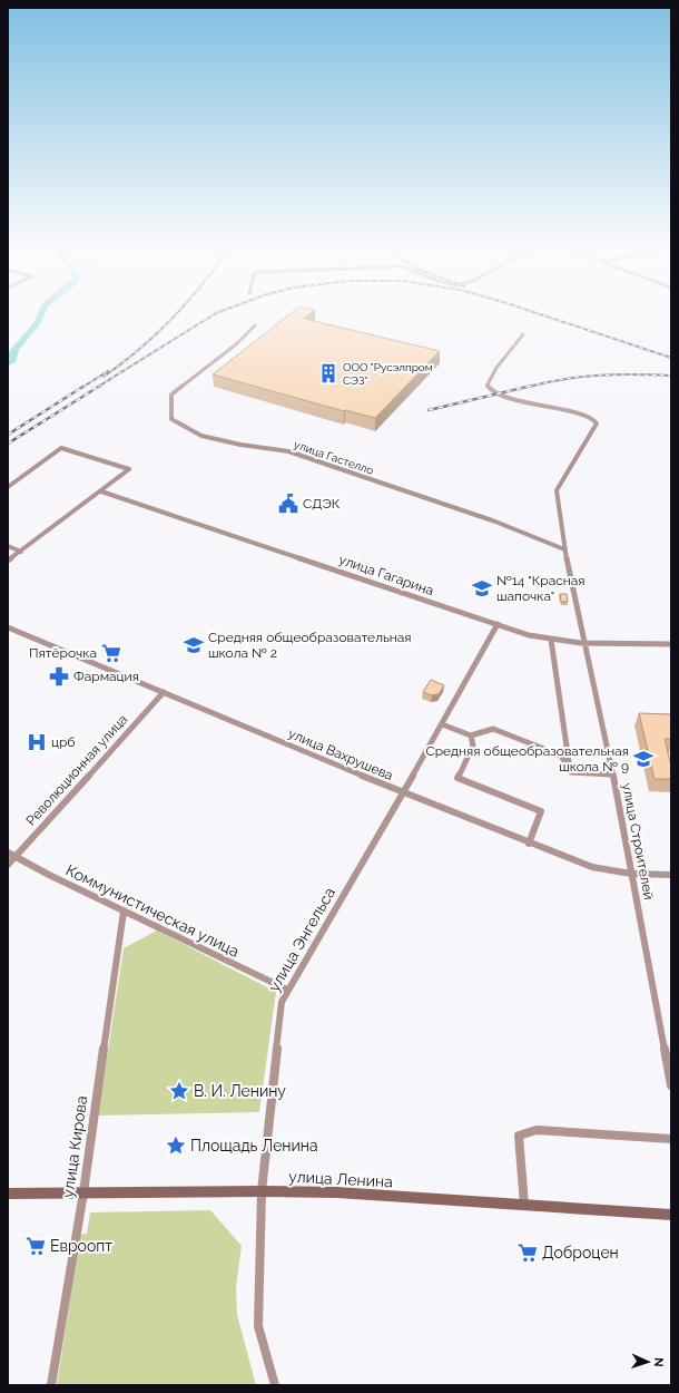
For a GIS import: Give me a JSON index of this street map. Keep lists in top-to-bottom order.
{
  "streets": {
    "main road": ["улица Ленина"],
    "street": [
      "улица Гастелло",
      "улица Гагарина",
      "улица Вахрушева",
      "Революционная улица",
      "улица Строителей",
      "Коммунистическая улица",
      "улица Энгельса",
      "улица Кирова"
    ]
  },
  "crossings": [
    ["улица Гастелло", "улица Строителей"],
    ["улица Гагарина", "улица Строителей"],
    ["улица Гагарина", "улица Энгельса"],
    ["улица Вахрушева", "Революционная улица"],
    ["улица Вахрушева", "улица Строителей"],
    ["улица Вахрушева", "улица Энгельса"],
    ["Революционная улица", "Коммунистическая улица"],
    ["Коммунистическая улица", "улица Энгельса"],
    ["Коммунистическая улица", "улица Кирова"],
    ["улица Энгельса", "улица Ленина"],
    ["улица Кирова", "улица Ленина"]
  ],
  "places": {
    "building": ["ООО \"Русэлпром СЭЗ\""],
    "public building": ["СДЭК"],
    "school or university": ["№14 \"Красная шапочка\"", "Средняя общеобразовательная школа № 2", "Средняя общеобразовательная школа № 9"],
    "supermarket": ["Пятёрочка", "Евроопт", "Доброцен"],
    "pharmacy": ["Фармация"],
    "hospital": ["црб"],
    "place": ["В. И. Ленину", "Площадь Ленина"]
  },
  "north": "right"
}
